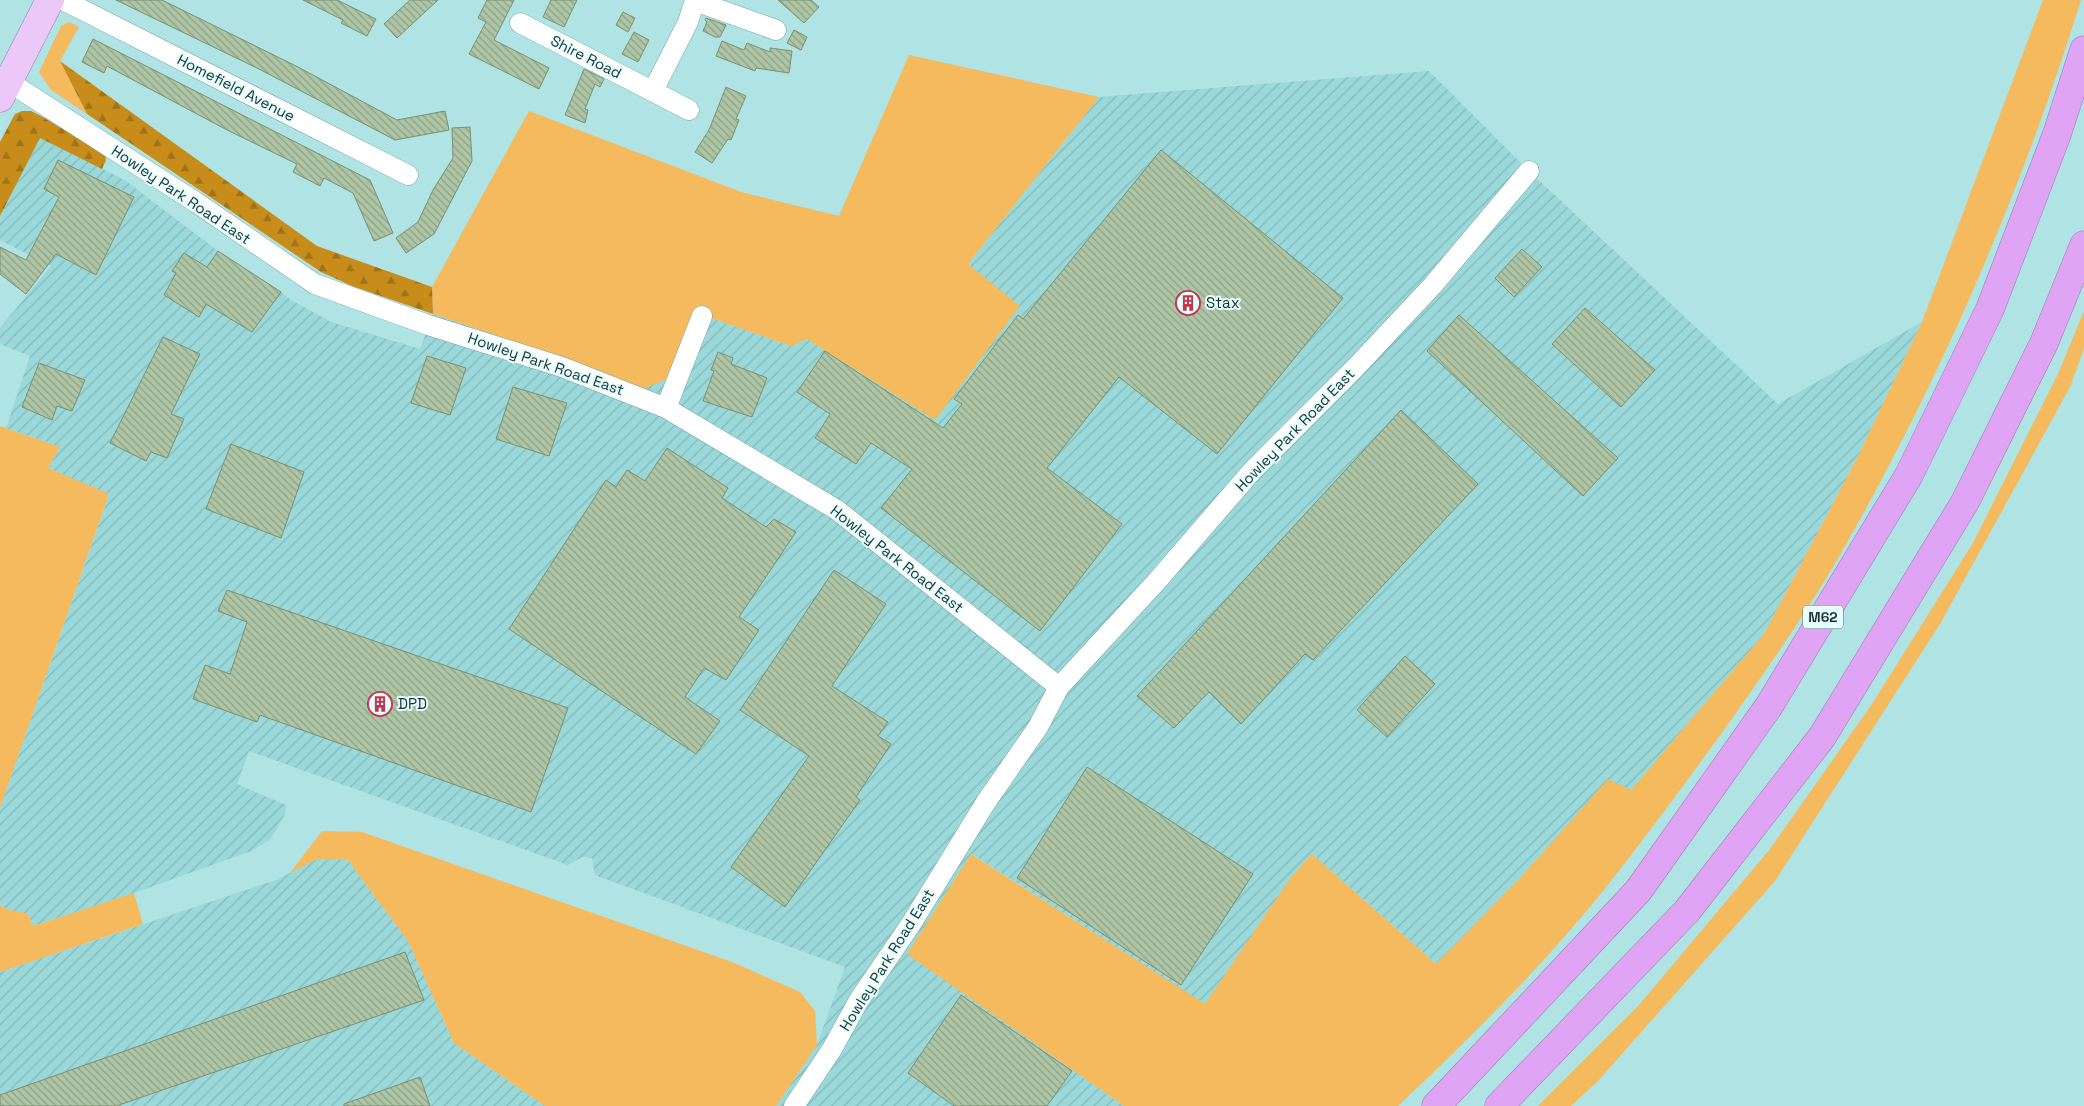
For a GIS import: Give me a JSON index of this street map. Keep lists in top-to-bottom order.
{
  "streets": {
    "highway": ["M62"],
    "street": ["Shire Road", "Homefield Avenue", "Howley Park Road East"]
  },
  "places": {
    "building": ["Stax", "DPD"]
  }
}
